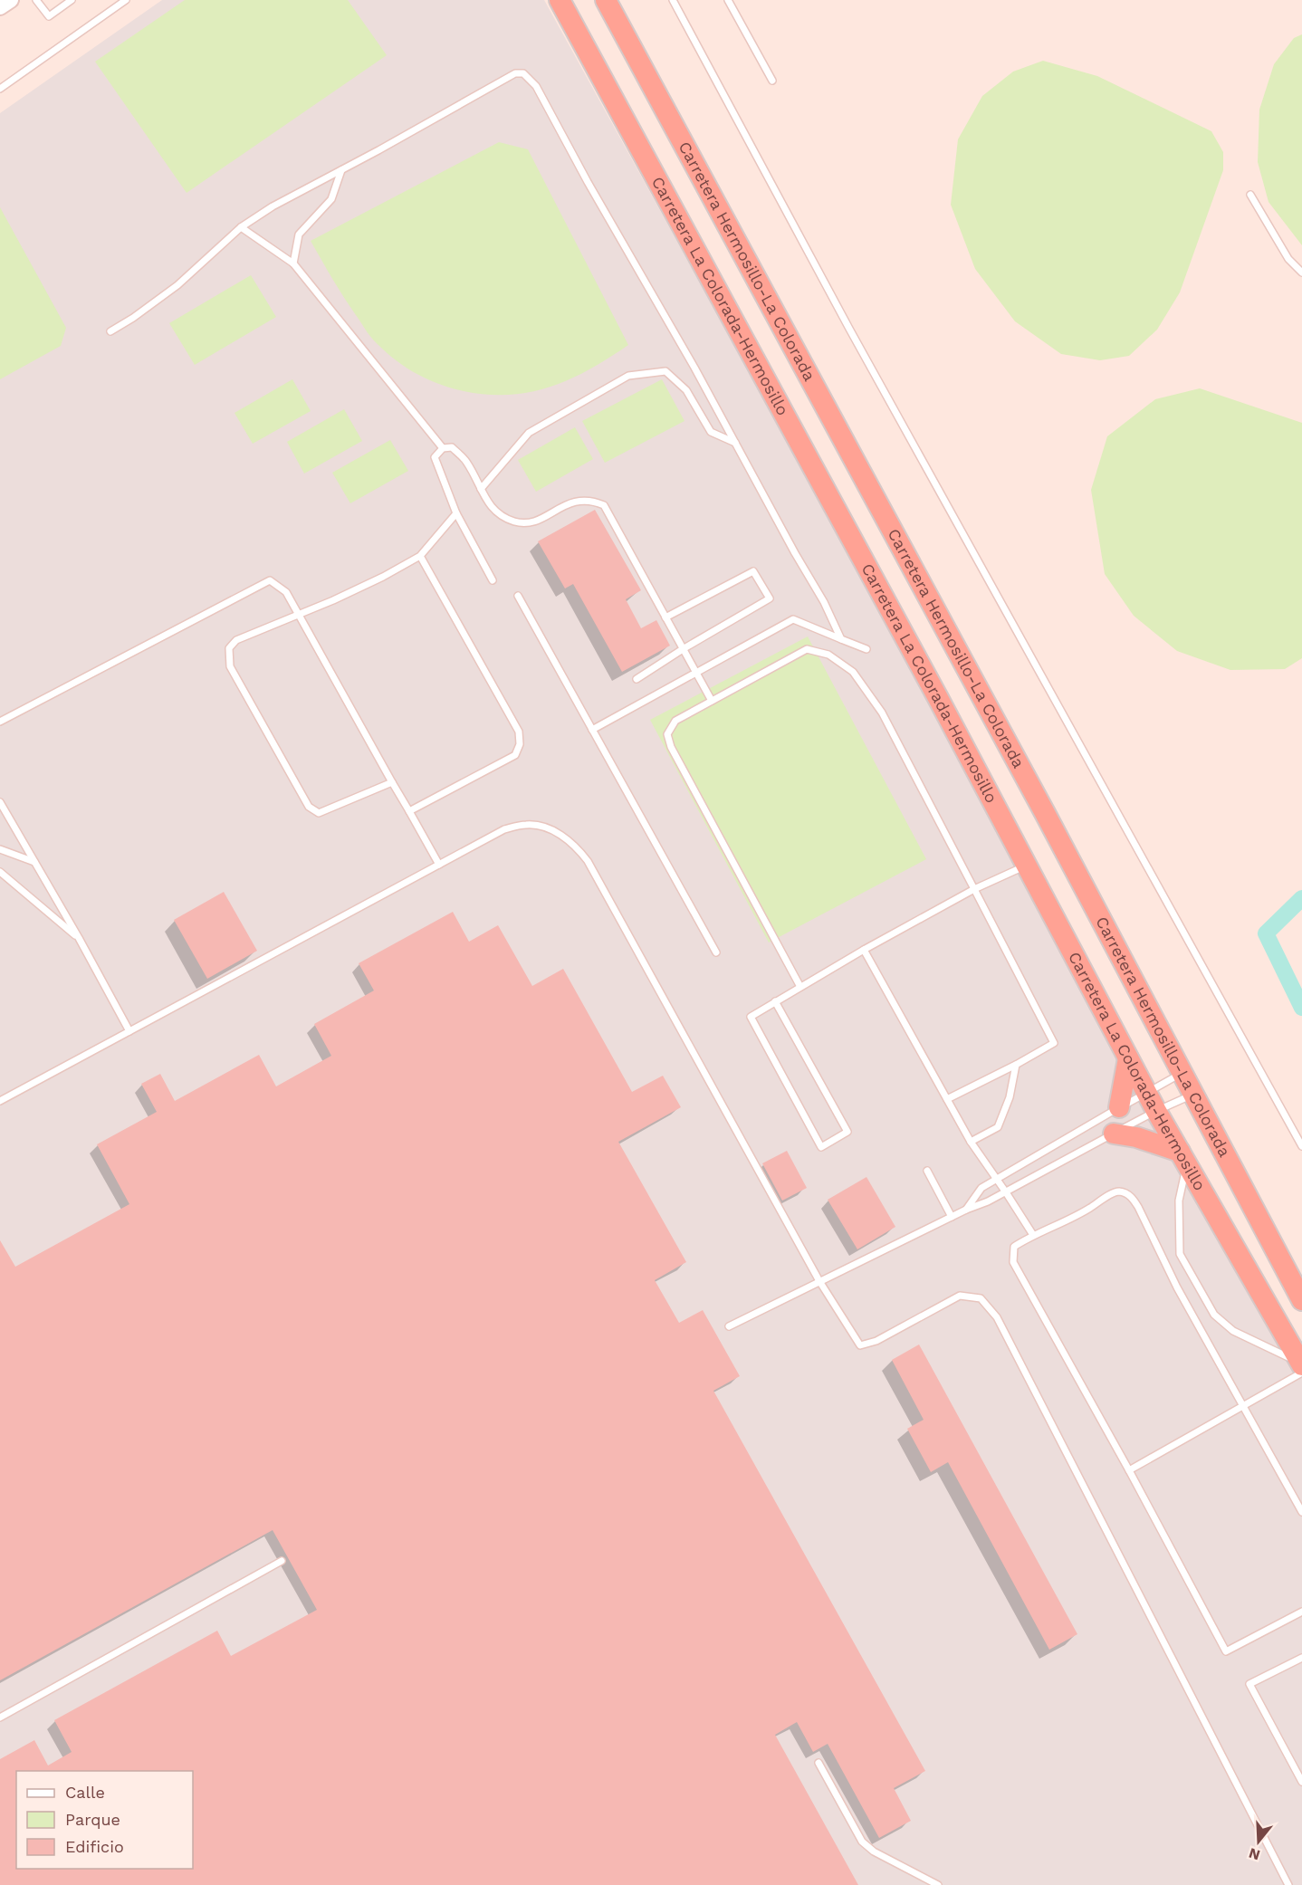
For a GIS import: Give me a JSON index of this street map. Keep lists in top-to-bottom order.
{
  "streets": {
    "highway": ["Carretera Hermosillo-La Colorada", "Carretera La Colorada-Hermosillo"]
  },
  "legend": ["Calle", "Parque", "Edificio"],
  "north": "bottom"
}
